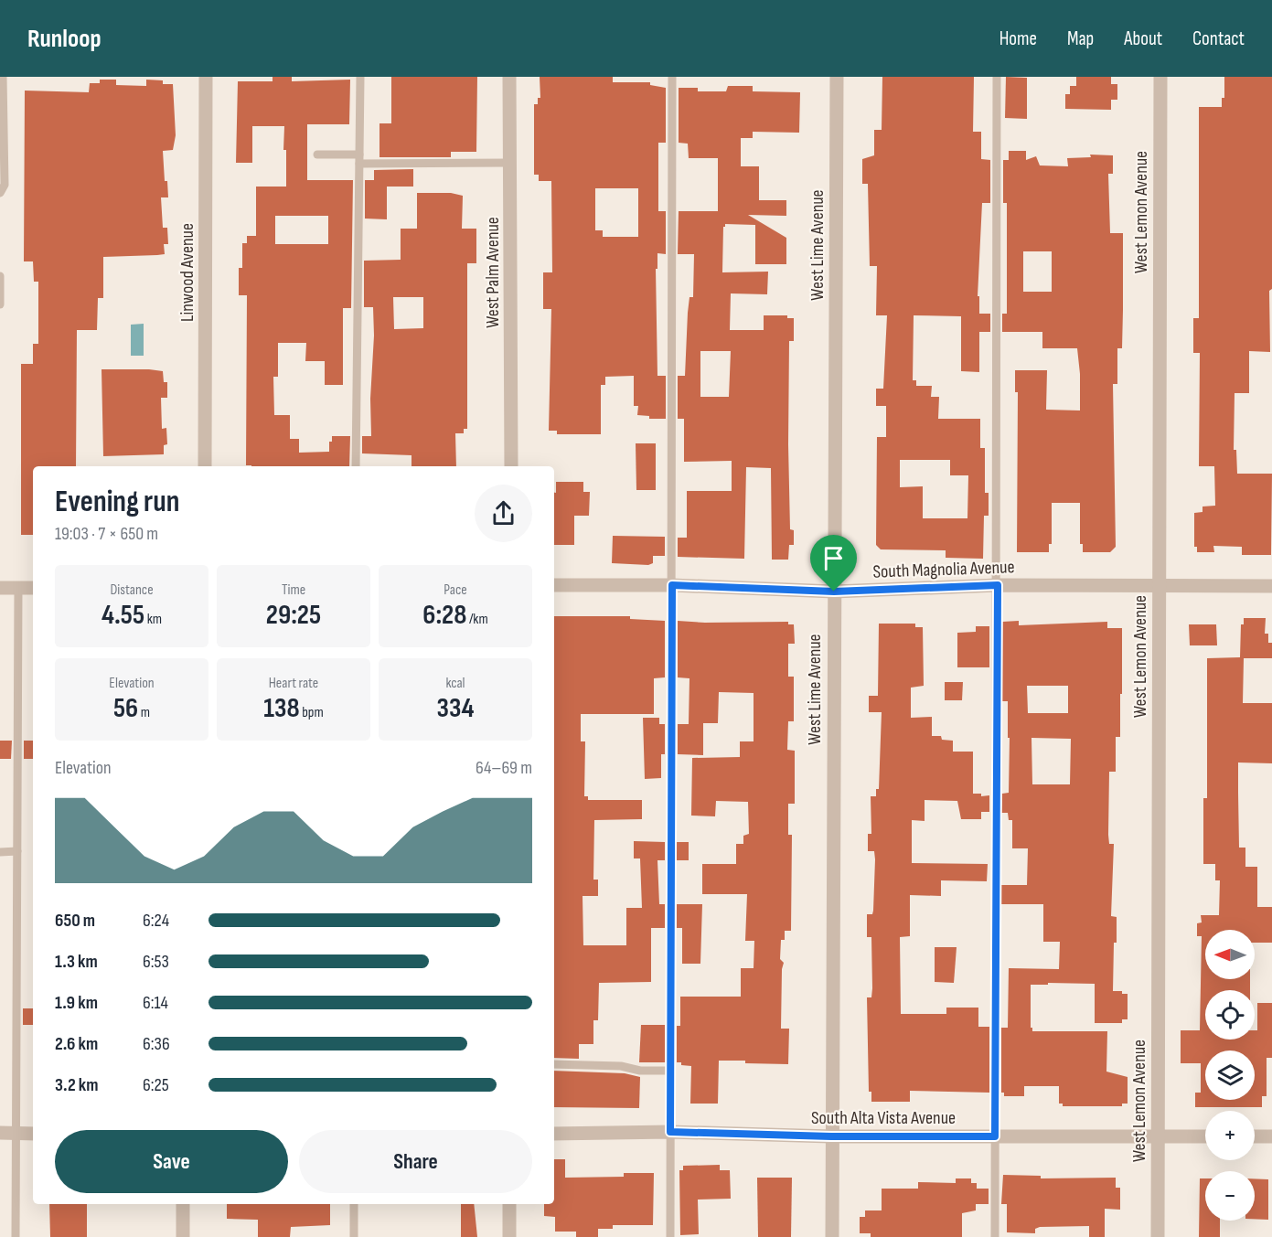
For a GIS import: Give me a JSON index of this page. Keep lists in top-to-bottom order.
{
  "streets": {
    "street": [
      "West Lemon Avenue",
      "West Lime Avenue",
      "Linwood Avenue",
      "West Palm Avenue",
      "South Magnolia Avenue",
      "South Alta Vista Avenue"
    ]
  },
  "crossings": [
    ["West Lemon Avenue", "South Magnolia Avenue"],
    ["West Lemon Avenue", "South Alta Vista Avenue"],
    ["West Lime Avenue", "South Magnolia Avenue"],
    ["West Lime Avenue", "South Alta Vista Avenue"]
  ],
  "north": "left",
  "page": {
    "header": "Runloop",
    "nav": [
      "Home",
      "Map",
      "About",
      "Contact"
    ],
    "heading": ["Evening run", "19:03 · 7 × 650 m"],
    "stats": [
      ["Distance", "4.55 km"],
      ["Time", "29:25"],
      ["Pace", "6:28 /km"],
      ["Elevation", "56 m"],
      ["Heart rate", "138 bpm"],
      ["kcal", "334"]
    ],
    "chart": ["Elevation", "64–69 m"],
    "list": [
      {
        "name": "650 m",
        "note": "6:24"
      },
      {
        "name": "1.3 km",
        "note": "6:53"
      },
      {
        "name": "1.9 km",
        "note": "6:14"
      },
      {
        "name": "2.6 km",
        "note": "6:36"
      },
      {
        "name": "3.2 km",
        "note": "6:25"
      }
    ],
    "map_buttons": ["+", "−"],
    "buttons": ["Save", "Share"]
  }
}
